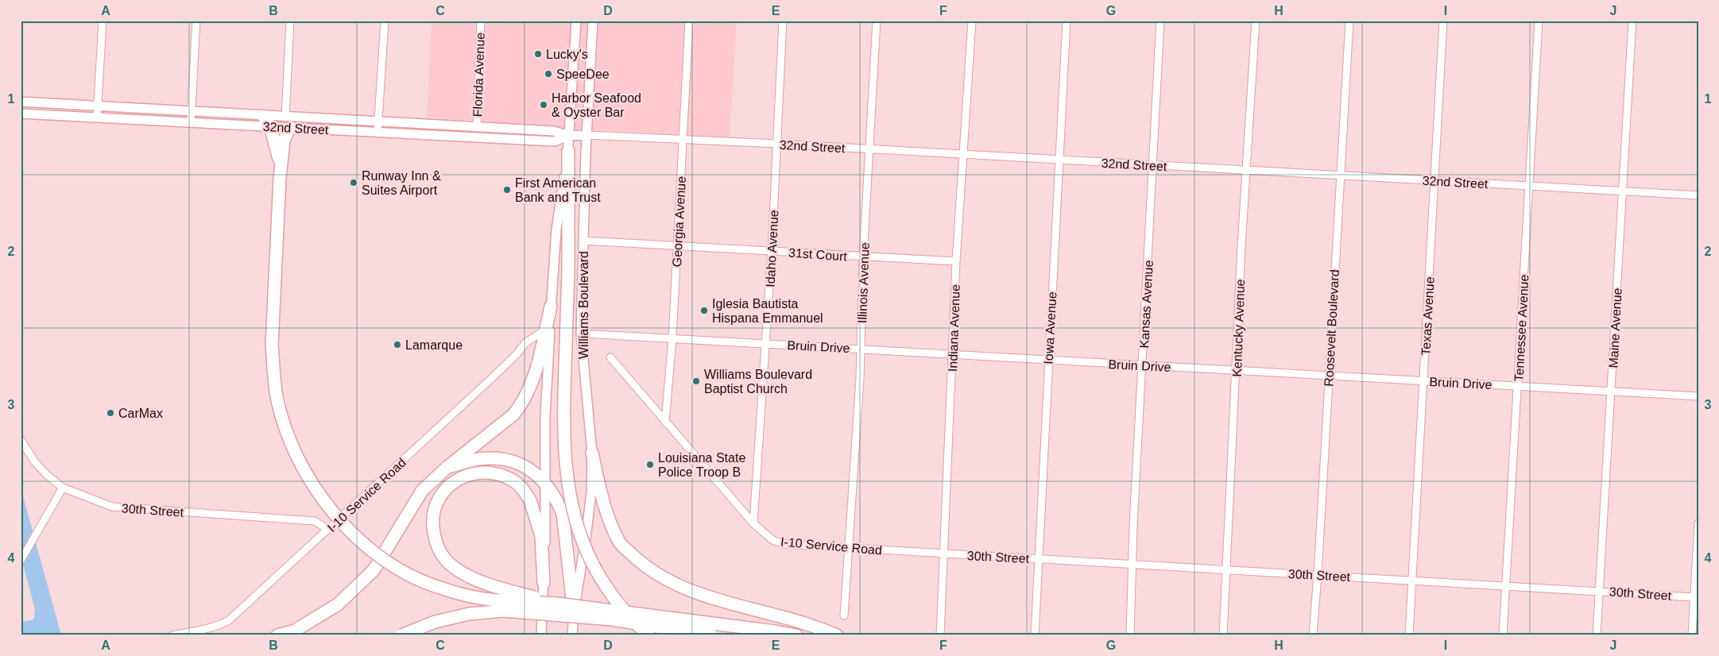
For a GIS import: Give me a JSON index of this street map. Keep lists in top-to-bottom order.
{
  "streets": {
    "main road": ["32nd Street", "Williams Boulevard"],
    "street": [
      "Florida Avenue",
      "Georgia Avenue",
      "Idaho Avenue",
      "31st Court",
      "Illinois Avenue",
      "Kansas Avenue",
      "Texas Avenue",
      "Indiana Avenue",
      "Iowa Avenue",
      "Kentucky Avenue",
      "Roosevelt Boulevard",
      "Tennessee Avenue",
      "Maine Avenue",
      "Bruin Drive",
      "I-10 Service Road",
      "30th Street"
    ]
  },
  "crossings": [
    ["Florida Avenue", "32nd Street"],
    ["32nd Street", "Georgia Avenue"],
    ["32nd Street", "Idaho Avenue"],
    ["32nd Street", "Illinois Avenue"],
    ["32nd Street", "Kansas Avenue"],
    ["32nd Street", "Williams Boulevard"],
    ["32nd Street", "Texas Avenue"],
    ["32nd Street", "Indiana Avenue"],
    ["32nd Street", "Iowa Avenue"],
    ["32nd Street", "Kentucky Avenue"],
    ["32nd Street", "Roosevelt Boulevard"],
    ["32nd Street", "Tennessee Avenue"],
    ["32nd Street", "Maine Avenue"],
    ["Georgia Avenue", "31st Court"],
    ["Georgia Avenue", "Bruin Drive"],
    ["Georgia Avenue", "I-10 Service Road"],
    ["Idaho Avenue", "31st Court"],
    ["Idaho Avenue", "Bruin Drive"],
    ["Idaho Avenue", "I-10 Service Road"],
    ["31st Court", "Illinois Avenue"],
    ["31st Court", "Williams Boulevard"],
    ["31st Court", "Indiana Avenue"],
    ["Illinois Avenue", "Bruin Drive"],
    ["Illinois Avenue", "I-10 Service Road"],
    ["Kansas Avenue", "Bruin Drive"],
    ["Kansas Avenue", "30th Street"],
    ["Williams Boulevard", "Bruin Drive"],
    ["Texas Avenue", "Bruin Drive"],
    ["Texas Avenue", "30th Street"],
    ["Indiana Avenue", "Bruin Drive"],
    ["Indiana Avenue", "I-10 Service Road"],
    ["Indiana Avenue", "30th Street"],
    ["Iowa Avenue", "Bruin Drive"],
    ["Iowa Avenue", "30th Street"],
    ["Kentucky Avenue", "Bruin Drive"],
    ["Kentucky Avenue", "30th Street"],
    ["Roosevelt Boulevard", "Bruin Drive"],
    ["Roosevelt Boulevard", "30th Street"],
    ["Tennessee Avenue", "Bruin Drive"],
    ["Tennessee Avenue", "30th Street"],
    ["Maine Avenue", "Bruin Drive"],
    ["Maine Avenue", "30th Street"],
    ["I-10 Service Road", "30th Street"]
  ],
  "places": [
    "Lucky's",
    "SpeeDee",
    "Harbor Seafood & Oyster Bar",
    "Runway Inn & Suites Airport",
    "First American Bank and Trust",
    "Iglesia Bautista Hispana Emmanuel",
    "Lamarque",
    "Williams Boulevard Baptist Church",
    "CarMax",
    "Louisiana State Police Troop B"
  ],
  "grid": {
    "columns": [
      "A",
      "B",
      "C",
      "D",
      "E",
      "F",
      "G",
      "H",
      "I",
      "J"
    ],
    "rows": [
      "1",
      "2",
      "3",
      "4"
    ]
  }
}
